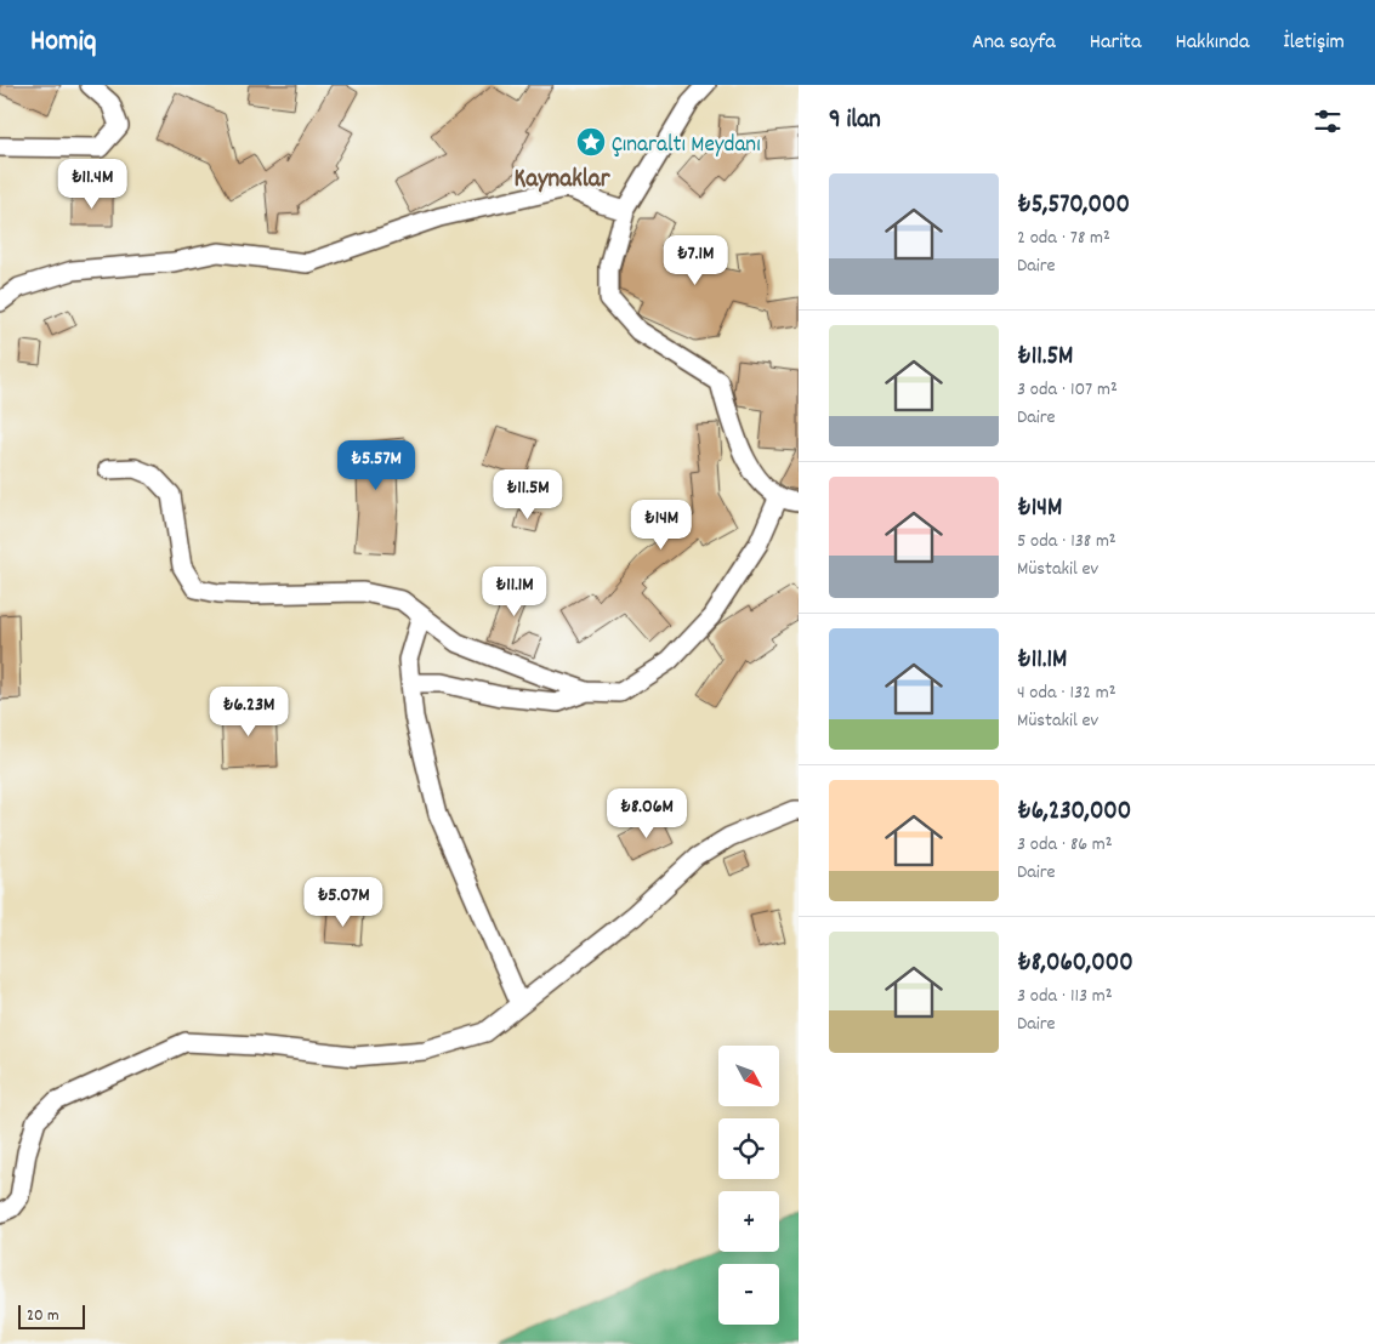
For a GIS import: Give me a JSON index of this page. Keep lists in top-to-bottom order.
{
  "districts": ["Kaynaklar"],
  "places": {
    "place": ["Çınaraltı Meydanı"]
  },
  "scale_bar": "20 m",
  "north": "bottom right",
  "page": {
    "header": "Homiq",
    "nav": [
      "Ana sayfa",
      "Harita",
      "Hakkında",
      "İletişim"
    ],
    "heading": "9 ilan",
    "list": [
      {
        "name": "₺5,570,000",
        "note": "2 oda · 78 m² · Daire"
      },
      {
        "name": "₺11.5M",
        "note": "3 oda · 107 m² · Daire"
      },
      {
        "name": "₺14M",
        "note": "5 oda · 138 m² · Müstakil ev"
      },
      {
        "name": "₺11.1M",
        "note": "4 oda · 132 m² · Müstakil ev"
      },
      {
        "name": "₺6,230,000",
        "note": "3 oda · 86 m² · Daire"
      },
      {
        "name": "₺8,060,000",
        "note": "3 oda · 113 m² · Daire"
      }
    ],
    "price": [
      "₺11.4M",
      "₺7.1M",
      "₺5.57M",
      "₺11.5M",
      "₺14M",
      "₺11.1M",
      "₺6.23M",
      "₺8.06M",
      "₺5.07M"
    ],
    "map_buttons": ["+", "−"],
    "scale": "20 m"
  }
}
